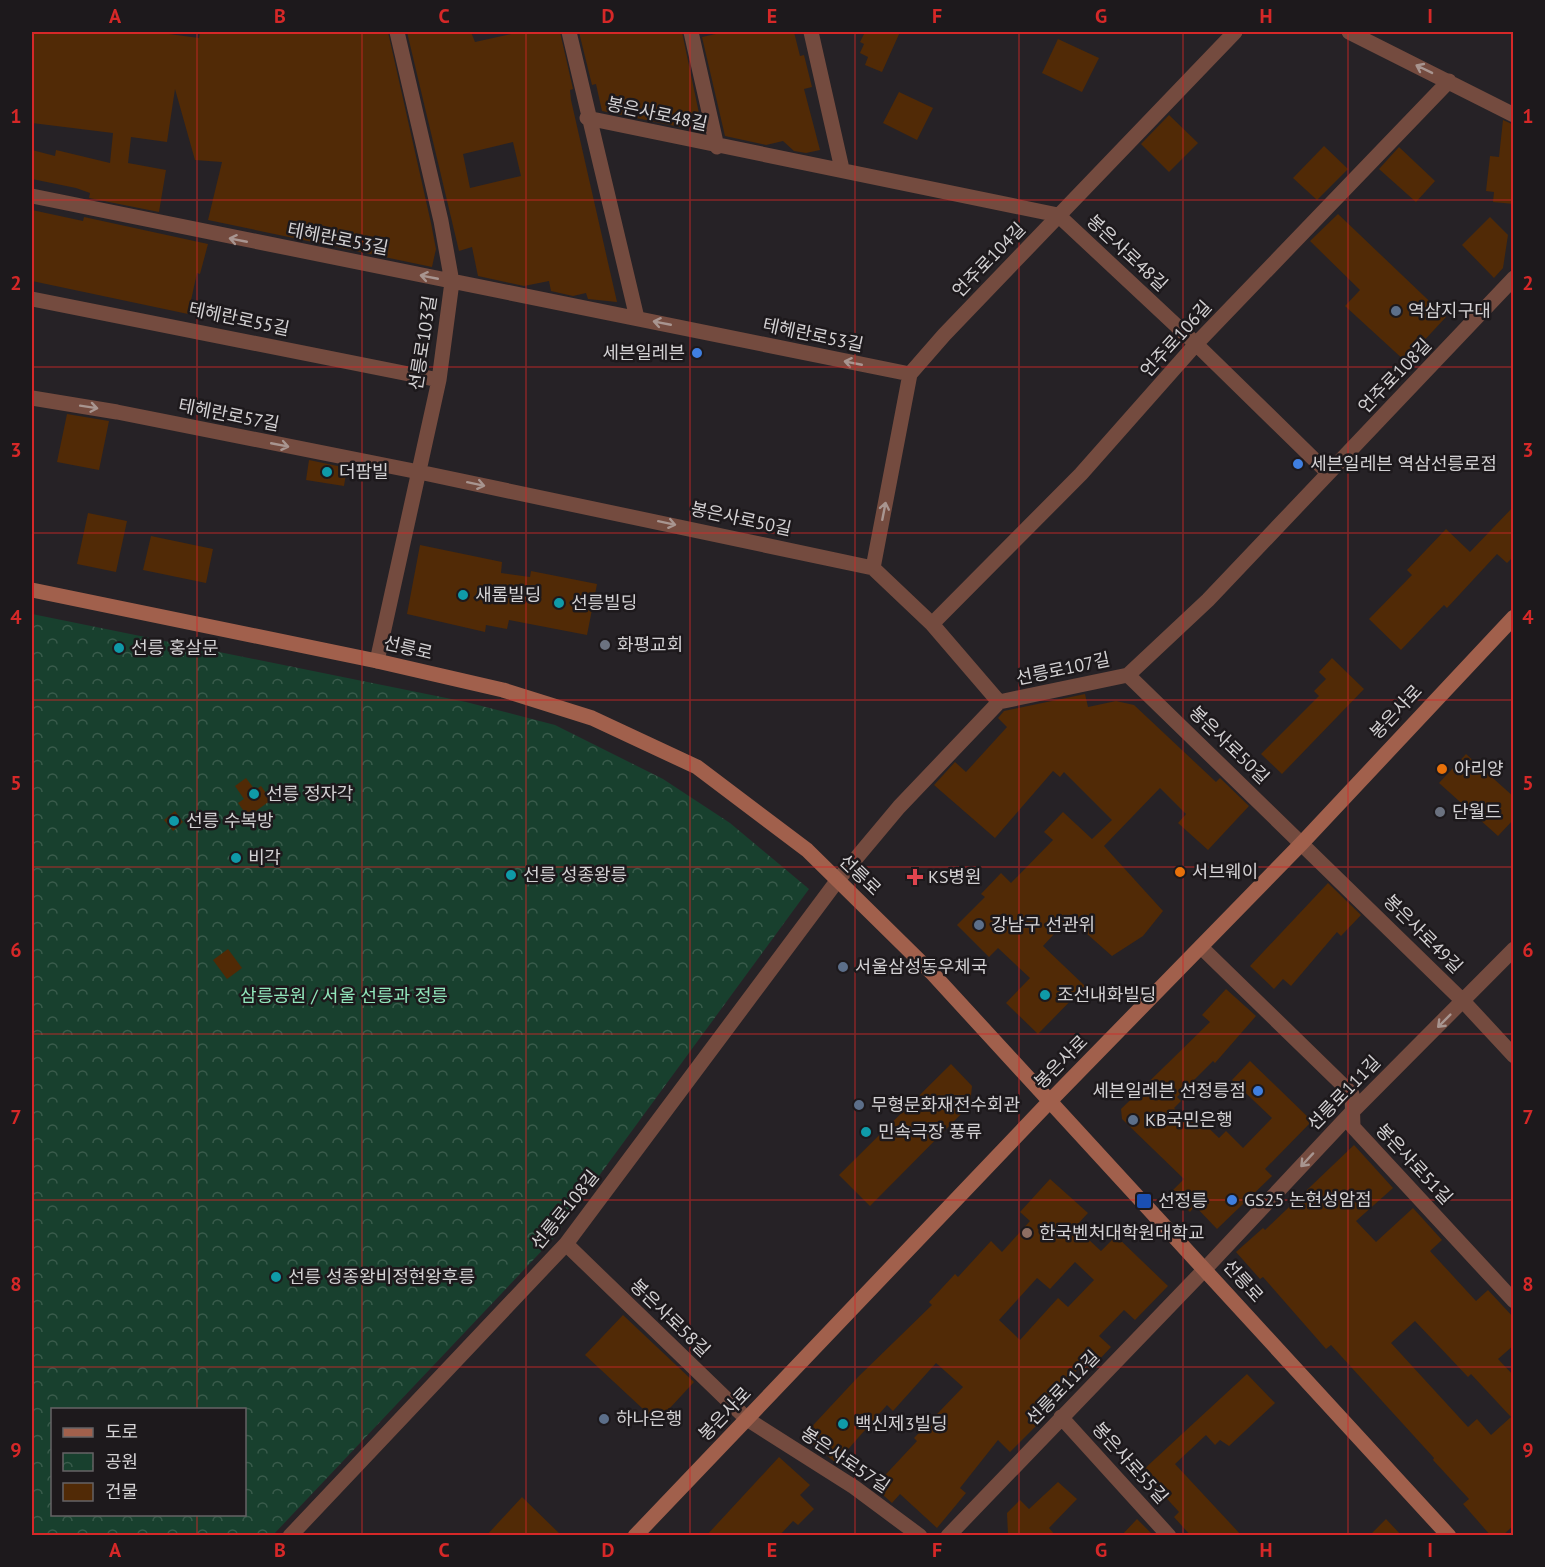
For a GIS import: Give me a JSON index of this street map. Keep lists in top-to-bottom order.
{
  "streets": {
    "main road": ["선릉로", "봉은사로"],
    "street": [
      "봉은사로48길",
      "테헤란로53길",
      "언주로104길",
      "테헤란로55길",
      "언주로106길",
      "선릉로103길",
      "언주로108길",
      "테헤란로57길",
      "봉은사로50길",
      "선릉로107길",
      "봉은사로49길",
      "선릉로111길",
      "봉은사로51길",
      "선릉로108길",
      "봉은사로58길",
      "선릉로112길",
      "봉은사로57길",
      "봉은사로55길"
    ]
  },
  "crossings": [
    ["봉은사로48길", "언주로104길"],
    ["봉은사로48길", "언주로106길"],
    ["봉은사로48길", "언주로108길"],
    ["봉은사로48길", "선릉로107길"],
    ["테헤란로53길", "언주로104길"],
    ["테헤란로53길", "선릉로103길"],
    ["테헤란로55길", "선릉로103길"],
    ["선릉로103길", "테헤란로57길"],
    ["선릉로103길", "봉은사로50길"],
    ["선릉로103길", "선릉로"],
    ["언주로108길", "선릉로107길"],
    ["테헤란로57길", "봉은사로50길"],
    ["봉은사로50길", "선릉로107길"],
    ["봉은사로50길", "봉은사로"],
    ["봉은사로50길", "봉은사로49길"],
    ["선릉로", "선릉로107길"],
    ["선릉로", "봉은사로"],
    ["선릉로", "선릉로111길"],
    ["선릉로", "선릉로108길"],
    ["선릉로", "선릉로112길"],
    ["선릉로107길", "선릉로108길"],
    ["봉은사로", "봉은사로49길"],
    ["봉은사로", "봉은사로51길"],
    ["봉은사로", "봉은사로58길"],
    ["봉은사로", "봉은사로57길"],
    ["봉은사로49길", "선릉로111길"],
    ["선릉로111길", "봉은사로51길"],
    ["선릉로111길", "선릉로112길"],
    ["선릉로108길", "봉은사로58길"],
    ["봉은사로58길", "봉은사로57길"],
    ["선릉로112길", "봉은사로55길"]
  ],
  "one_way": [
    "테헤란로53길",
    "테헤란로57길",
    "봉은사로50길",
    "선릉로111길"
  ],
  "parks": ["삼릉공원 / 서울 선릉과 정릉"],
  "places": {
    "other": [
      "역삼지구대",
      "세븐일레븐",
      "세븐일레븐 역삼선릉로점",
      "더팜빌",
      "새롬빌딩",
      "선릉빌딩",
      "화평교회",
      "선릉 홍살문",
      "아리양",
      "선릉 정자각",
      "단월드",
      "선릉 수복방",
      "비각",
      "서브웨이",
      "선릉 성종왕릉",
      "강남구 선관위",
      "서울삼성동우체국",
      "조선내화빌딩",
      "세븐일레븐 선정릉점",
      "무형문화재전수회관",
      "KB국민은행",
      "민속극장 풍류",
      "GS25 논현성암점",
      "한국벤처대학원대학교",
      "선릉 성종왕비정현왕후릉",
      "하나은행",
      "백신제3빌딩"
    ],
    "health": ["KS병원"],
    "transit": ["선정릉"]
  },
  "legend": ["도로", "공원", "건물"],
  "grid": {
    "columns": [
      "A",
      "B",
      "C",
      "D",
      "E",
      "F",
      "G",
      "H",
      "I"
    ],
    "rows": [
      "1",
      "2",
      "3",
      "4",
      "5",
      "6",
      "7",
      "8",
      "9"
    ]
  }
}
